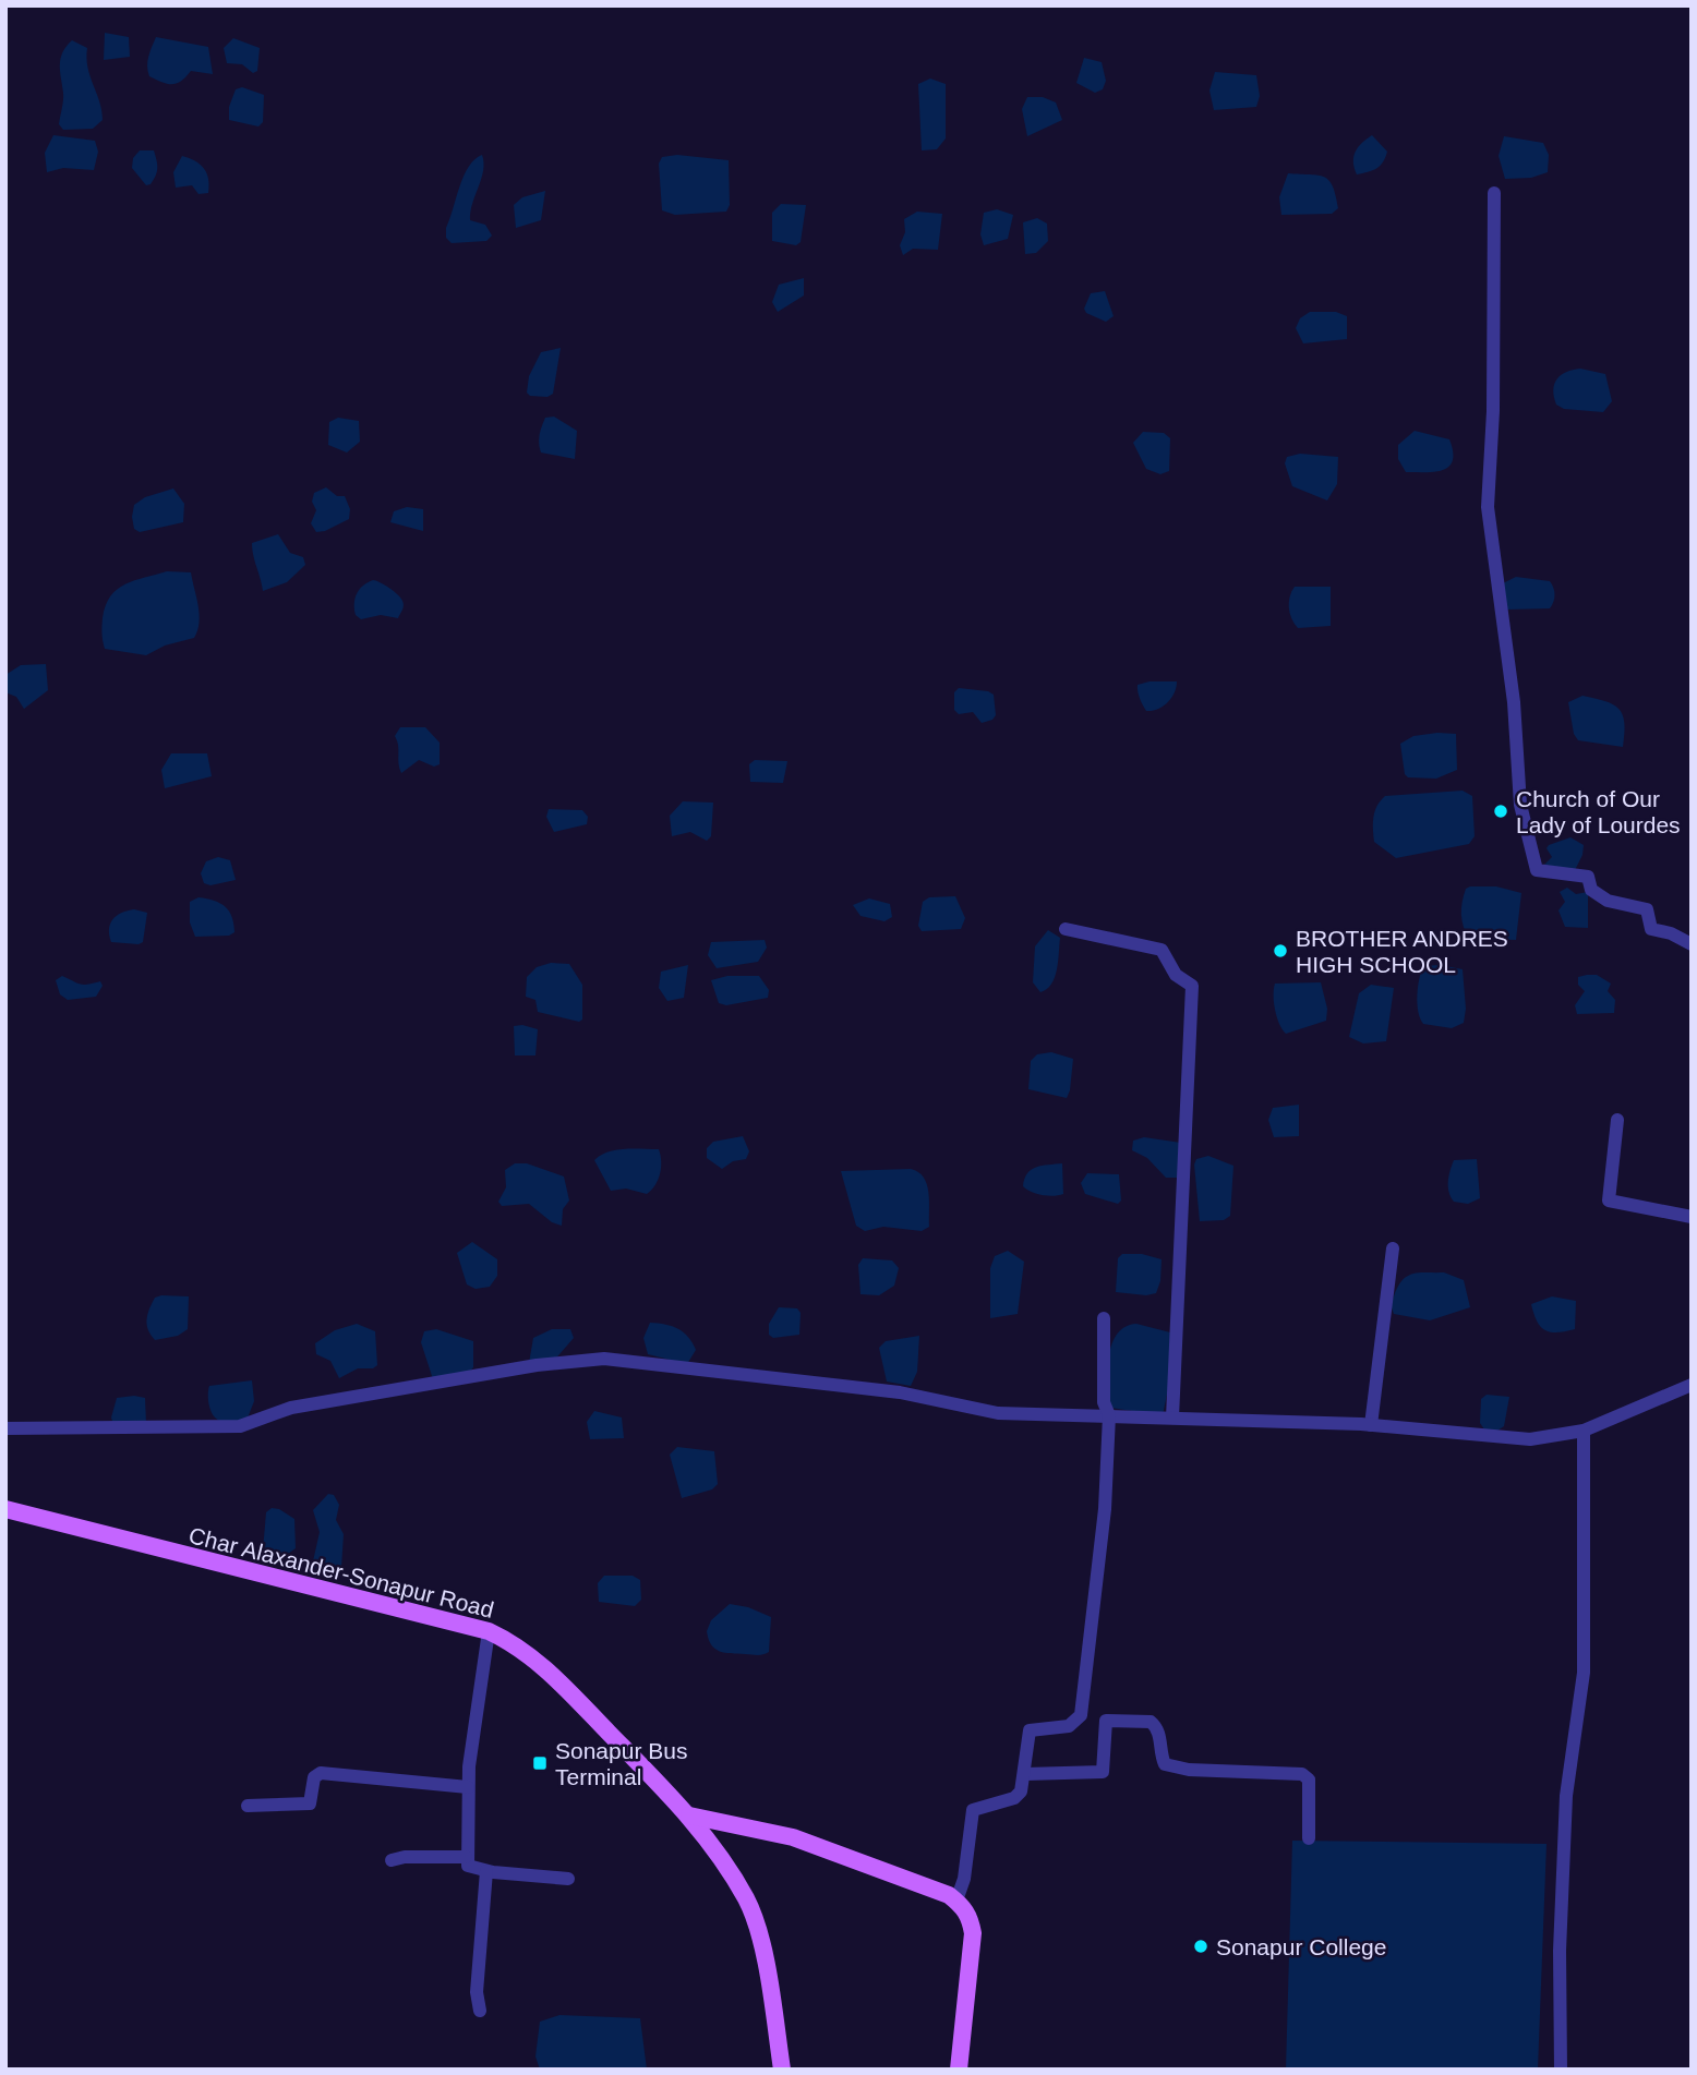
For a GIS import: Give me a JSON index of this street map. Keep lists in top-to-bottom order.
{
  "streets": {
    "main road": ["Char Alaxander-Sonapur Road"]
  },
  "places": {
    "other": ["Church of Our Lady of Lourdes", "BROTHER ANDRES HIGH SCHOOL", "Sonapur College"],
    "transit": ["Sonapur Bus Terminal"]
  }
}
